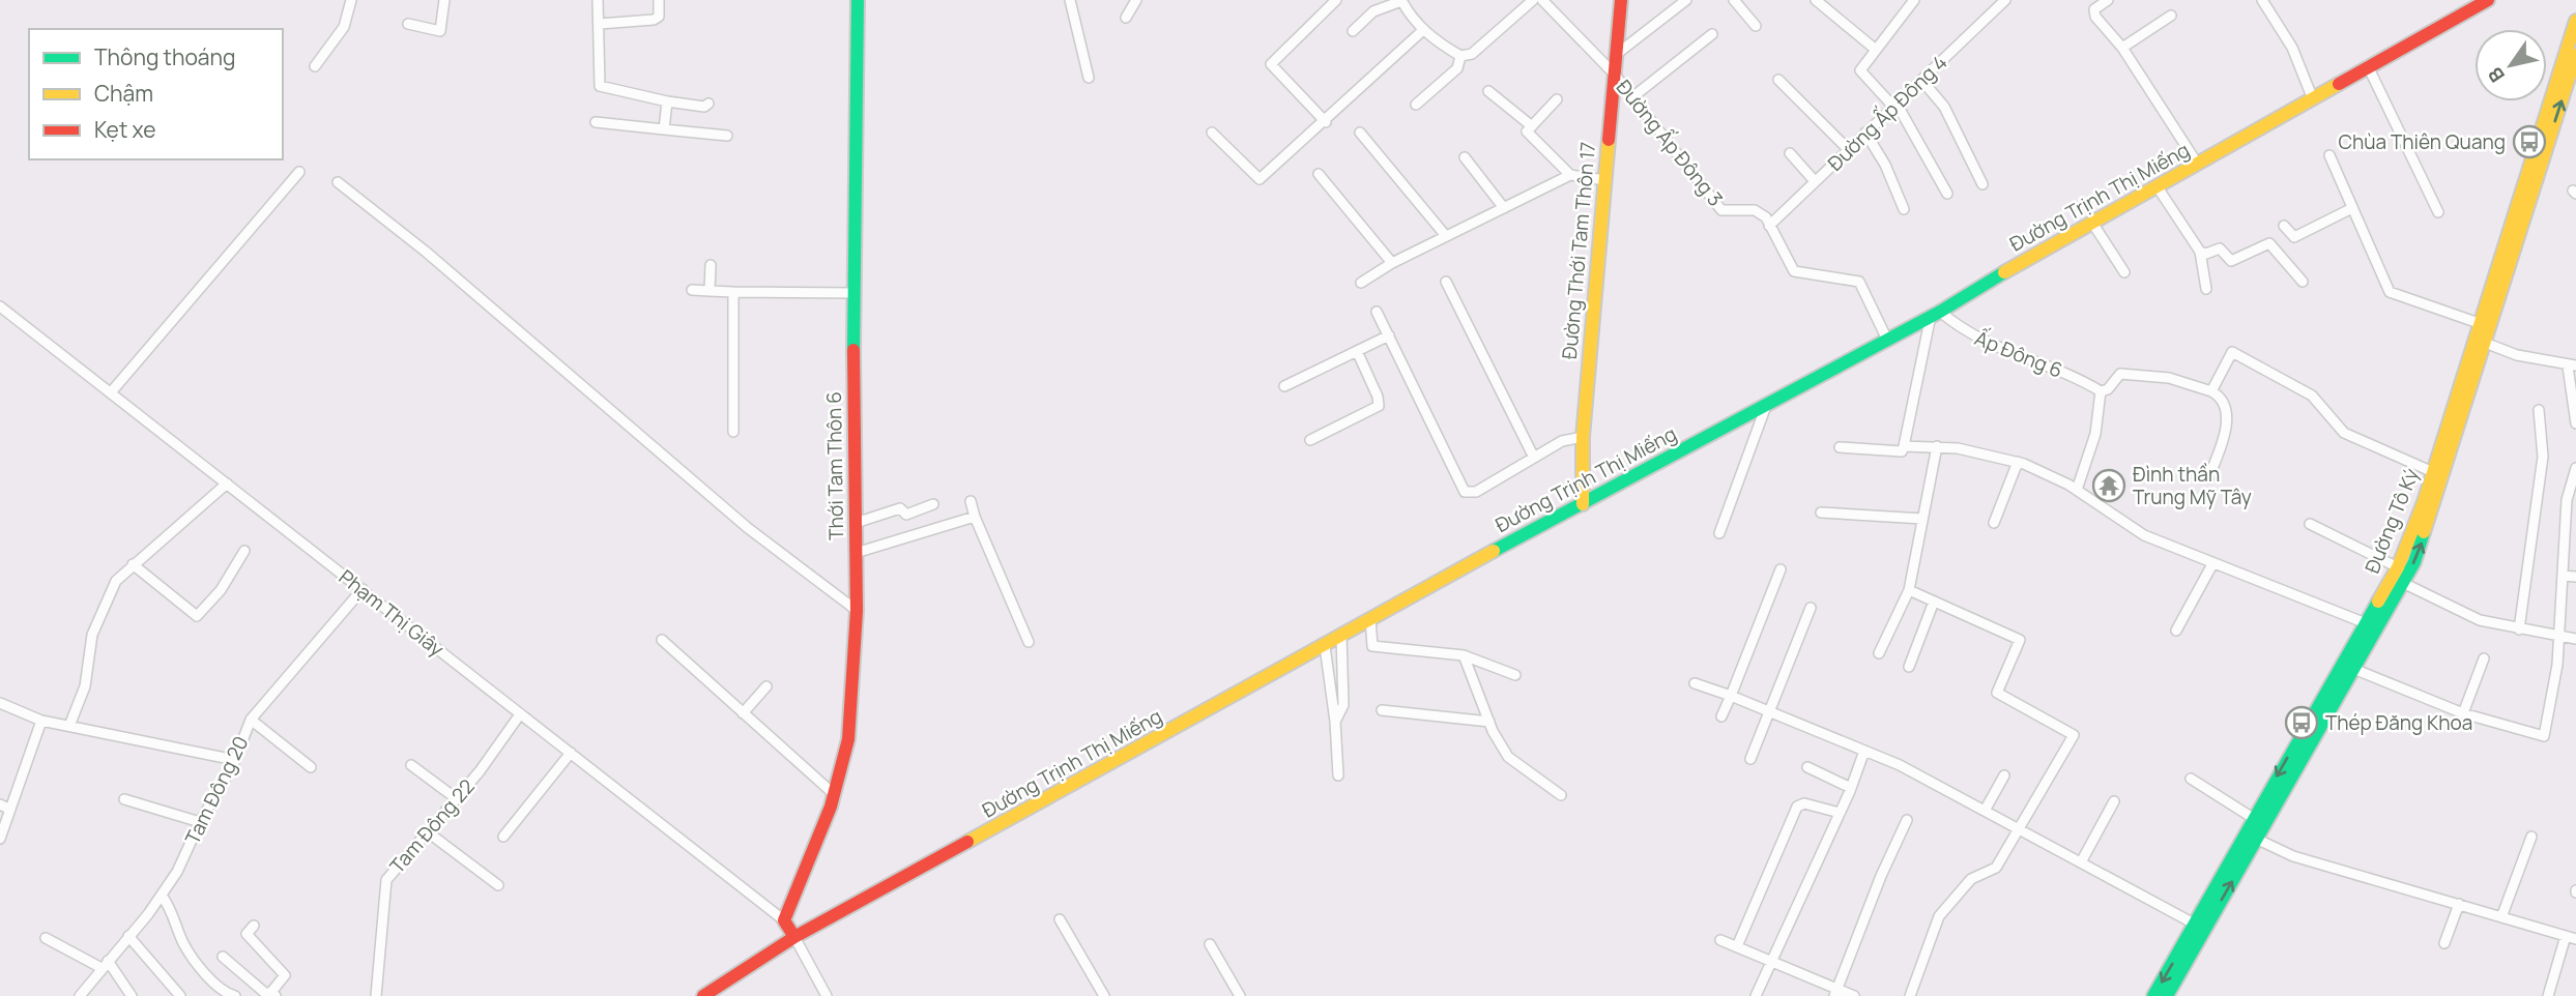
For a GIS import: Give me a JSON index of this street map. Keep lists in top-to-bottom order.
{
  "streets": {
    "main road": [
      "Đường Trịnh Thị Miếng",
      "Đường Thới Tam Thôn 17",
      "Thới Tam Thôn 6",
      "Đường Tô Ký"
    ],
    "street": [
      "Đường Ấp Đông 4",
      "Đường Ấp Đông 3",
      "Ấp Đông 6",
      "Phạm Thị Giây",
      "Tam Đông 20",
      "Tam Đông 22"
    ]
  },
  "crossings": [
    ["Đường Ấp Đông 4", "Đường Ấp Đông 3"],
    ["Đường Ấp Đông 3", "Đường Thới Tam Thôn 17"],
    ["Đường Trịnh Thị Miếng", "Đường Thới Tam Thôn 17"],
    ["Đường Trịnh Thị Miếng", "Ấp Đông 6"],
    ["Thới Tam Thôn 6", "Phạm Thị Giây"],
    ["Phạm Thị Giây", "Tam Đông 20"],
    ["Phạm Thị Giây", "Tam Đông 22"]
  ],
  "places": {
    "bus stop": ["Chùa Thiên Quang", "Thép Đăng Khoa"],
    "temple": ["Đình thần Trung Mỹ Tây"]
  },
  "legend": ["Thông thoáng", "Chậm", "Kẹt xe"],
  "north": "bottom left"
}
